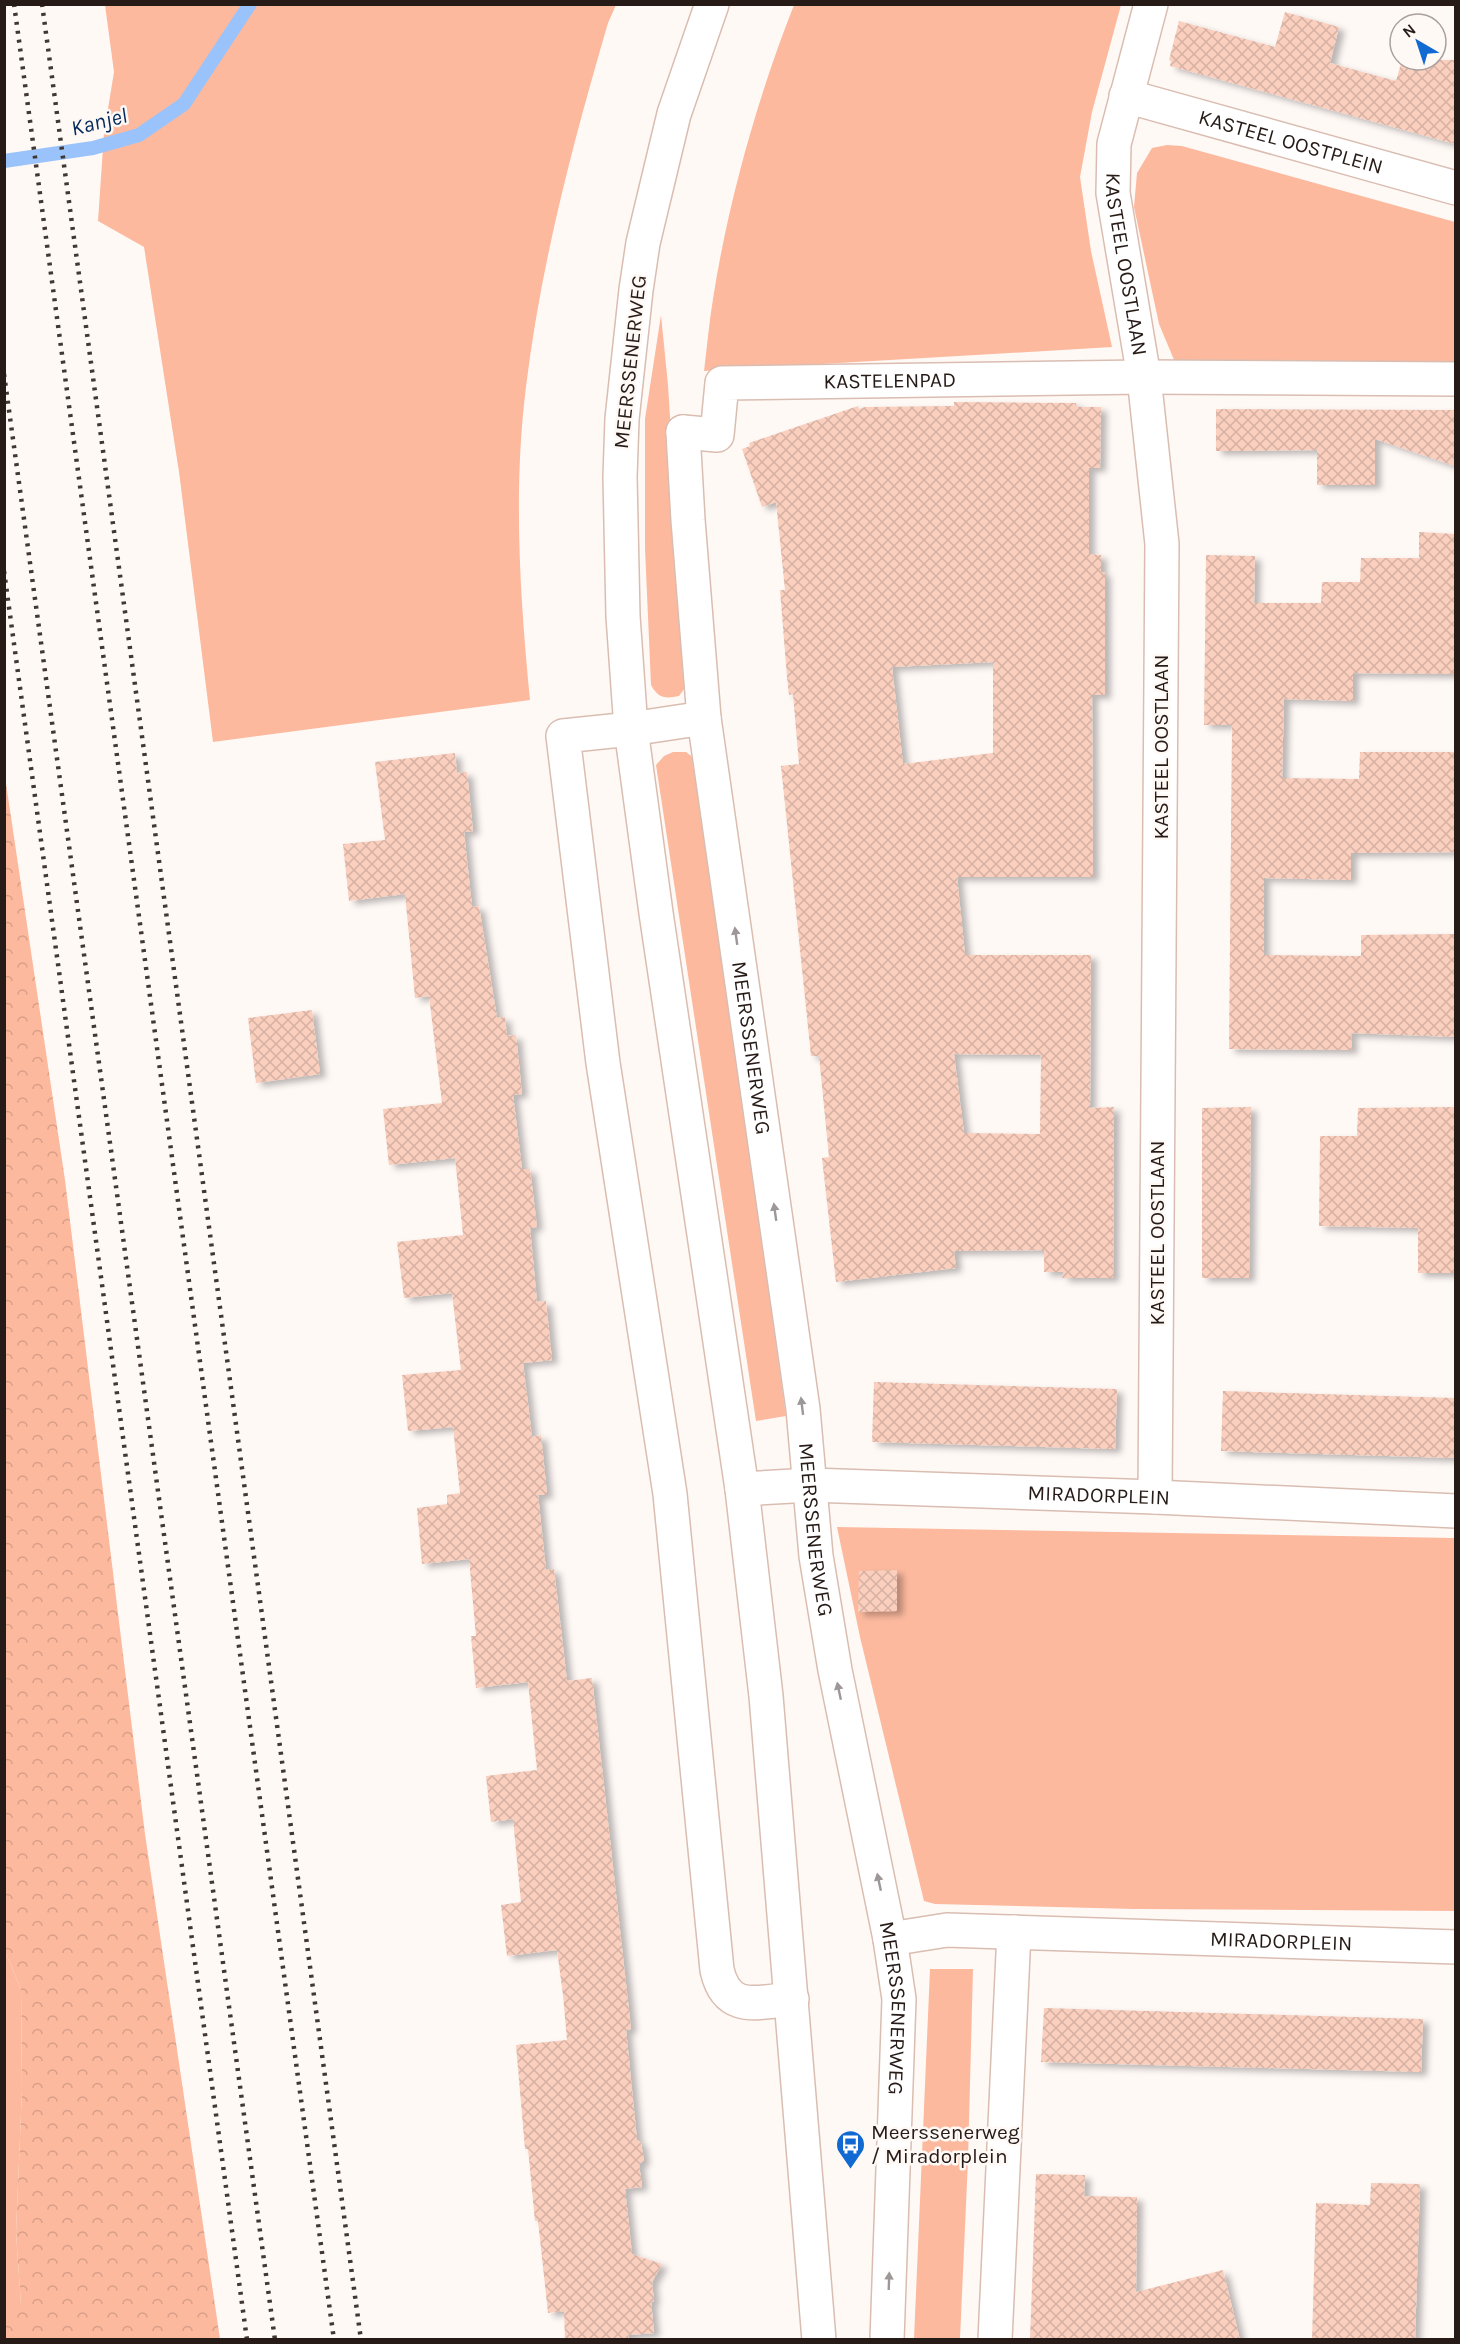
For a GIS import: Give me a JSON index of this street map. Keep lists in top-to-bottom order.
{
  "streets": {
    "street": [
      "KASTEEL OOSTPLEIN",
      "KASTEEL OOSTLAAN",
      "MEERSSENERWEG",
      "KASTELENPAD",
      "MIRADORPLEIN"
    ]
  },
  "crossings": [
    ["KASTEEL OOSTPLEIN", "KASTEEL OOSTLAAN"],
    ["KASTEEL OOSTLAAN", "KASTELENPAD"],
    ["KASTEEL OOSTLAAN", "MIRADORPLEIN"],
    ["MEERSSENERWEG", "KASTELENPAD"],
    ["MEERSSENERWEG", "MIRADORPLEIN"]
  ],
  "water": ["Kanjel"],
  "places": {
    "bus stop": ["Meerssenerweg / Miradorplein"]
  },
  "north": "top left"
}
